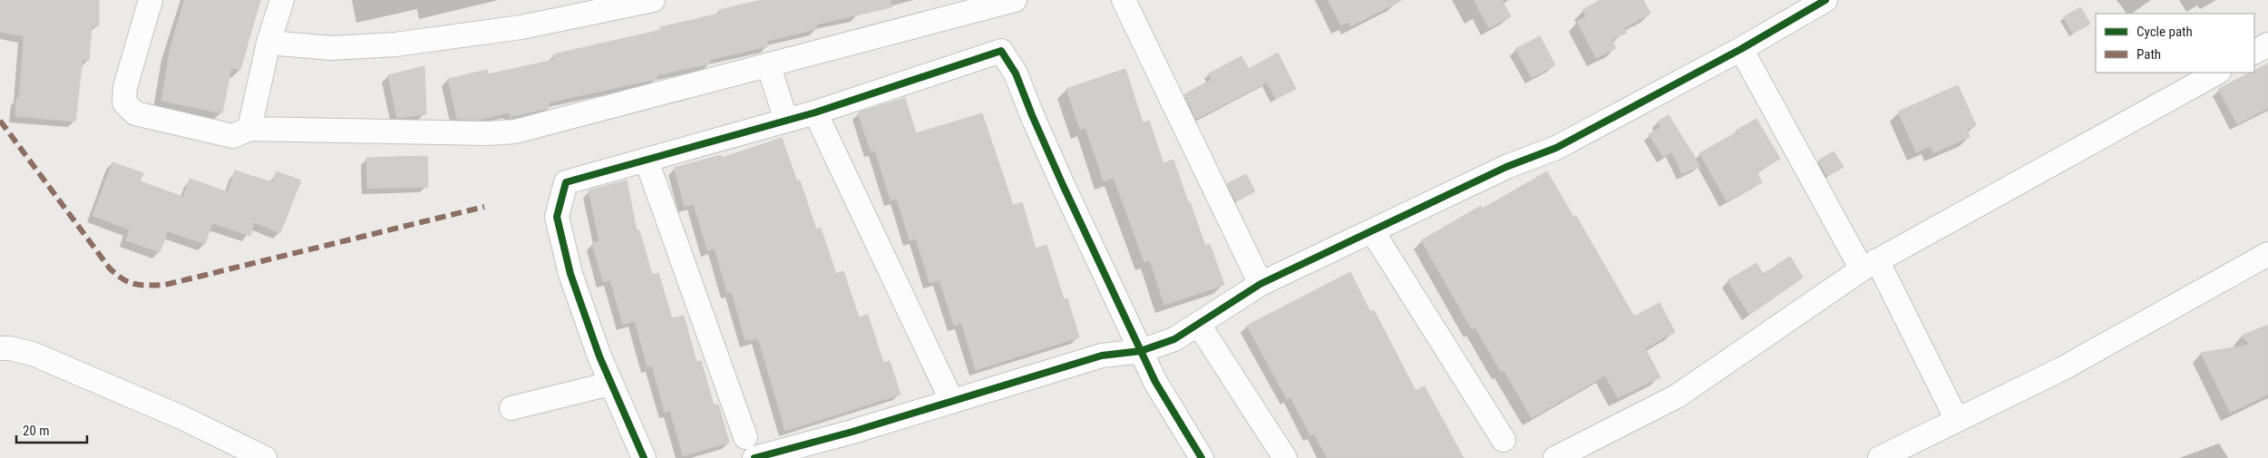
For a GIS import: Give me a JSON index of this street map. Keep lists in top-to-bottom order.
{
  "legend": ["Cycle path", "Path"],
  "scale_bar": "20 m"
}
